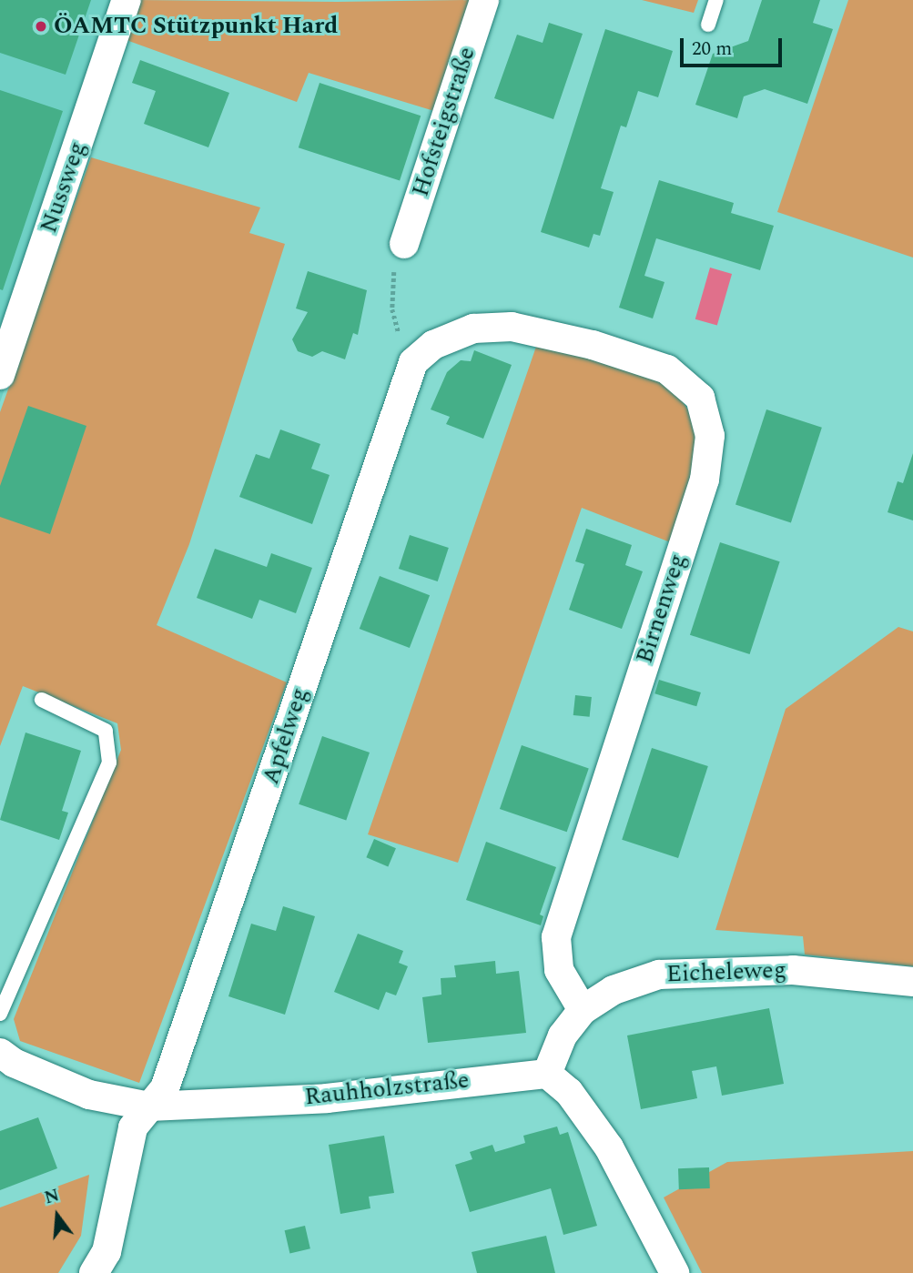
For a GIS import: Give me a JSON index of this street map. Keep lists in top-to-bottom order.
{
  "streets": {
    "street": [
      "Hofsteigstraße",
      "Nussweg",
      "Birnenweg",
      "Apfelweg",
      "Eicheleweg",
      "Rauhholzstraße"
    ]
  },
  "crossings": [
    ["Birnenweg", "Apfelweg"],
    ["Birnenweg", "Eicheleweg"],
    ["Apfelweg", "Rauhholzstraße"],
    ["Eicheleweg", "Rauhholzstraße"]
  ],
  "places": ["ÖAMTC Stützpunkt Hard"],
  "scale_bar": "20 m",
  "north": "top"
}
